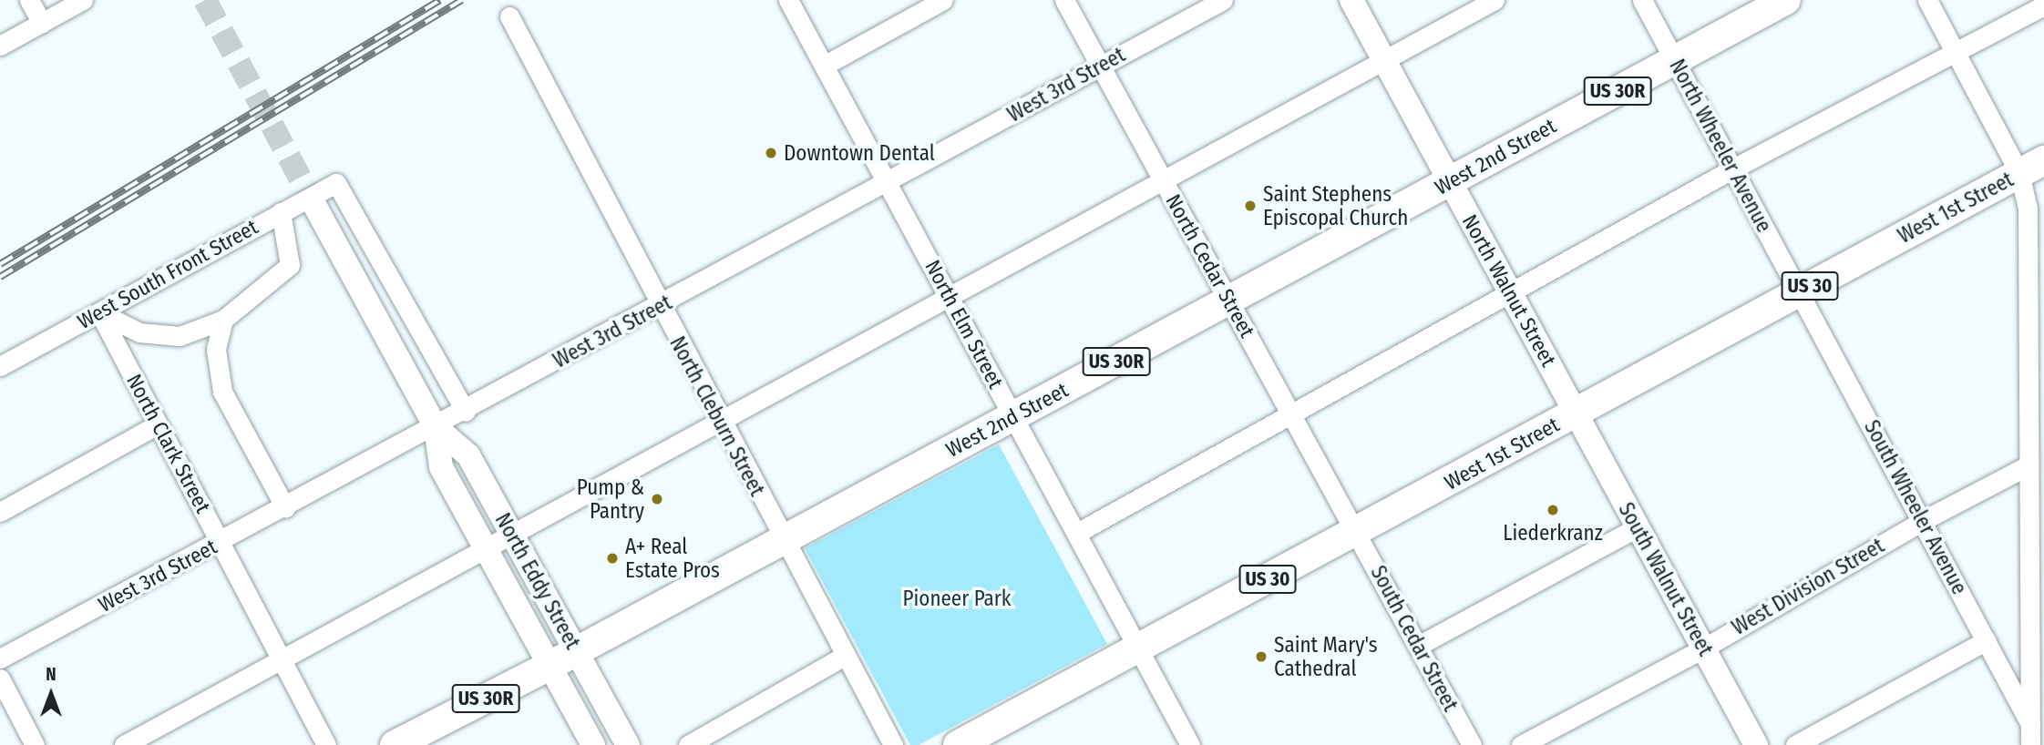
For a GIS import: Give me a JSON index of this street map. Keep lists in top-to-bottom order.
{
  "streets": {
    "highway": [
      "US 30R",
      "West 2nd Street",
      "West 1st Street",
      "US 30"
    ],
    "main road": ["North Walnut Street", "South Walnut Street", "North Eddy Street"],
    "street": [
      "West 3rd Street",
      "North Wheeler Avenue",
      "North Cedar Street",
      "West South Front Street",
      "North Elm Street",
      "North Cleburn Street",
      "North Clark Street",
      "South Wheeler Avenue",
      "West Division Street",
      "South Cedar Street"
    ]
  },
  "crossings": [
    ["West 3rd Street", "North Cedar Street"],
    ["West 3rd Street", "West South Front Street"],
    ["West 3rd Street", "North Elm Street"],
    ["West 3rd Street", "North Cleburn Street"],
    ["West 3rd Street", "North Clark Street"],
    ["West 3rd Street", "North Eddy Street"],
    ["North Wheeler Avenue", "West 2nd Street"],
    ["North Wheeler Avenue", "West 1st Street"],
    ["North Wheeler Avenue", "South Wheeler Avenue"],
    ["West 2nd Street", "North Cedar Street"],
    ["West 2nd Street", "North Walnut Street"],
    ["West 2nd Street", "North Elm Street"],
    ["West 2nd Street", "North Cleburn Street"],
    ["West 2nd Street", "North Eddy Street"],
    ["West 1st Street", "North Cedar Street"],
    ["West 1st Street", "North Walnut Street"],
    ["West 1st Street", "North Elm Street"],
    ["West 1st Street", "South Wheeler Avenue"],
    ["West 1st Street", "South Walnut Street"],
    ["West 1st Street", "South Cedar Street"],
    ["North Cedar Street", "South Cedar Street"],
    ["West South Front Street", "North Clark Street"],
    ["North Walnut Street", "South Walnut Street"],
    ["South Wheeler Avenue", "West Division Street"],
    ["South Walnut Street", "West Division Street"]
  ],
  "parks": ["Pioneer Park"],
  "places": [
    "Downtown Dental",
    "Saint Stephens Episcopal Church",
    "Pump & Pantry",
    "Liederkranz",
    "A+ Real Estate Pros",
    "Saint Mary's Cathedral"
  ],
  "north": "top"
}
